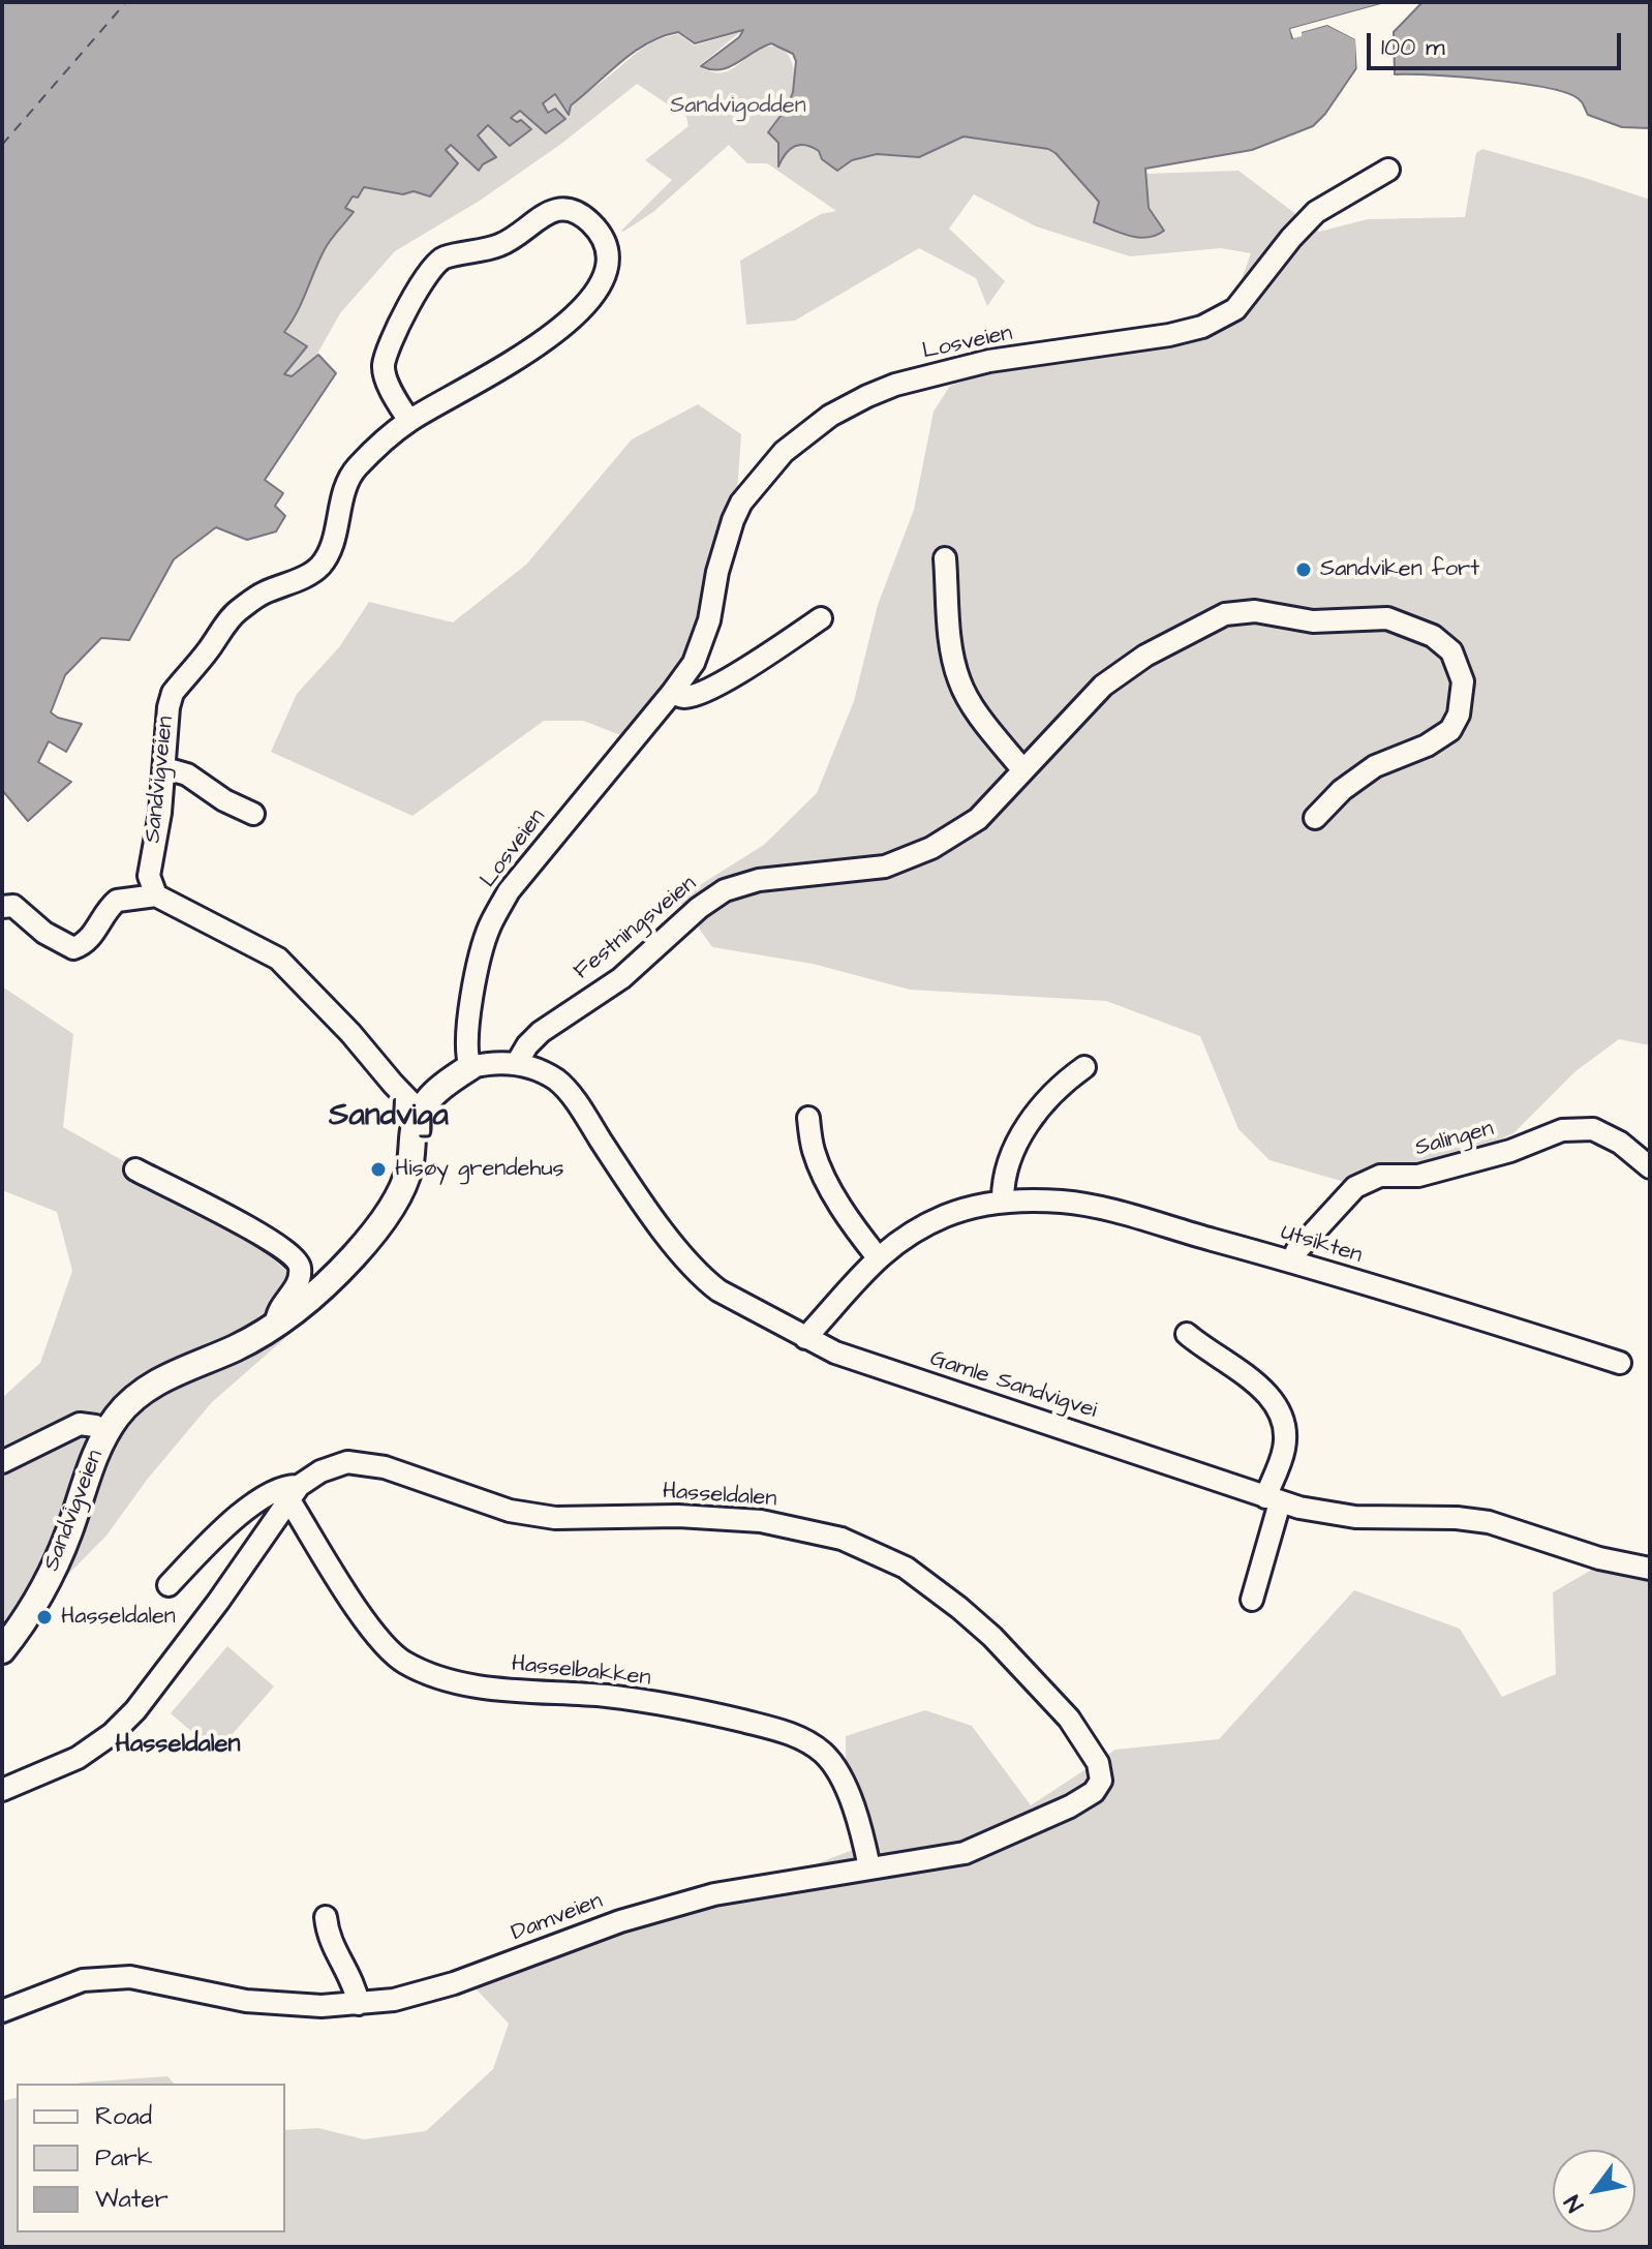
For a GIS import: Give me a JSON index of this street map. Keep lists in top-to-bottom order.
{
  "streets": {
    "main road": ["Sandvigveien"],
    "street": [
      "Losveien",
      "Festningsveien",
      "Salingen",
      "Utsikten",
      "Gamle Sandvigvei",
      "Hasseldalen",
      "Hasselbakken",
      "Damveien"
    ]
  },
  "crossings": [
    ["Losveien", "Gamle Sandvigvei"],
    ["Festningsveien", "Gamle Sandvigvei"],
    ["Salingen", "Utsikten"],
    ["Utsikten", "Gamle Sandvigvei"],
    ["Hasseldalen", "Hasselbakken"],
    ["Hasseldalen", "Damveien"],
    ["Hasselbakken", "Damveien"]
  ],
  "districts": ["Sandviga", "Hasseldalen"],
  "parks": ["Sandvigodden"],
  "places": ["Sandviken fort", "Hisøy grendehus", "Hasseldalen"],
  "legend": ["Road", "Park", "Water"],
  "scale_bar": "100 m",
  "north": "bottom left"
}
